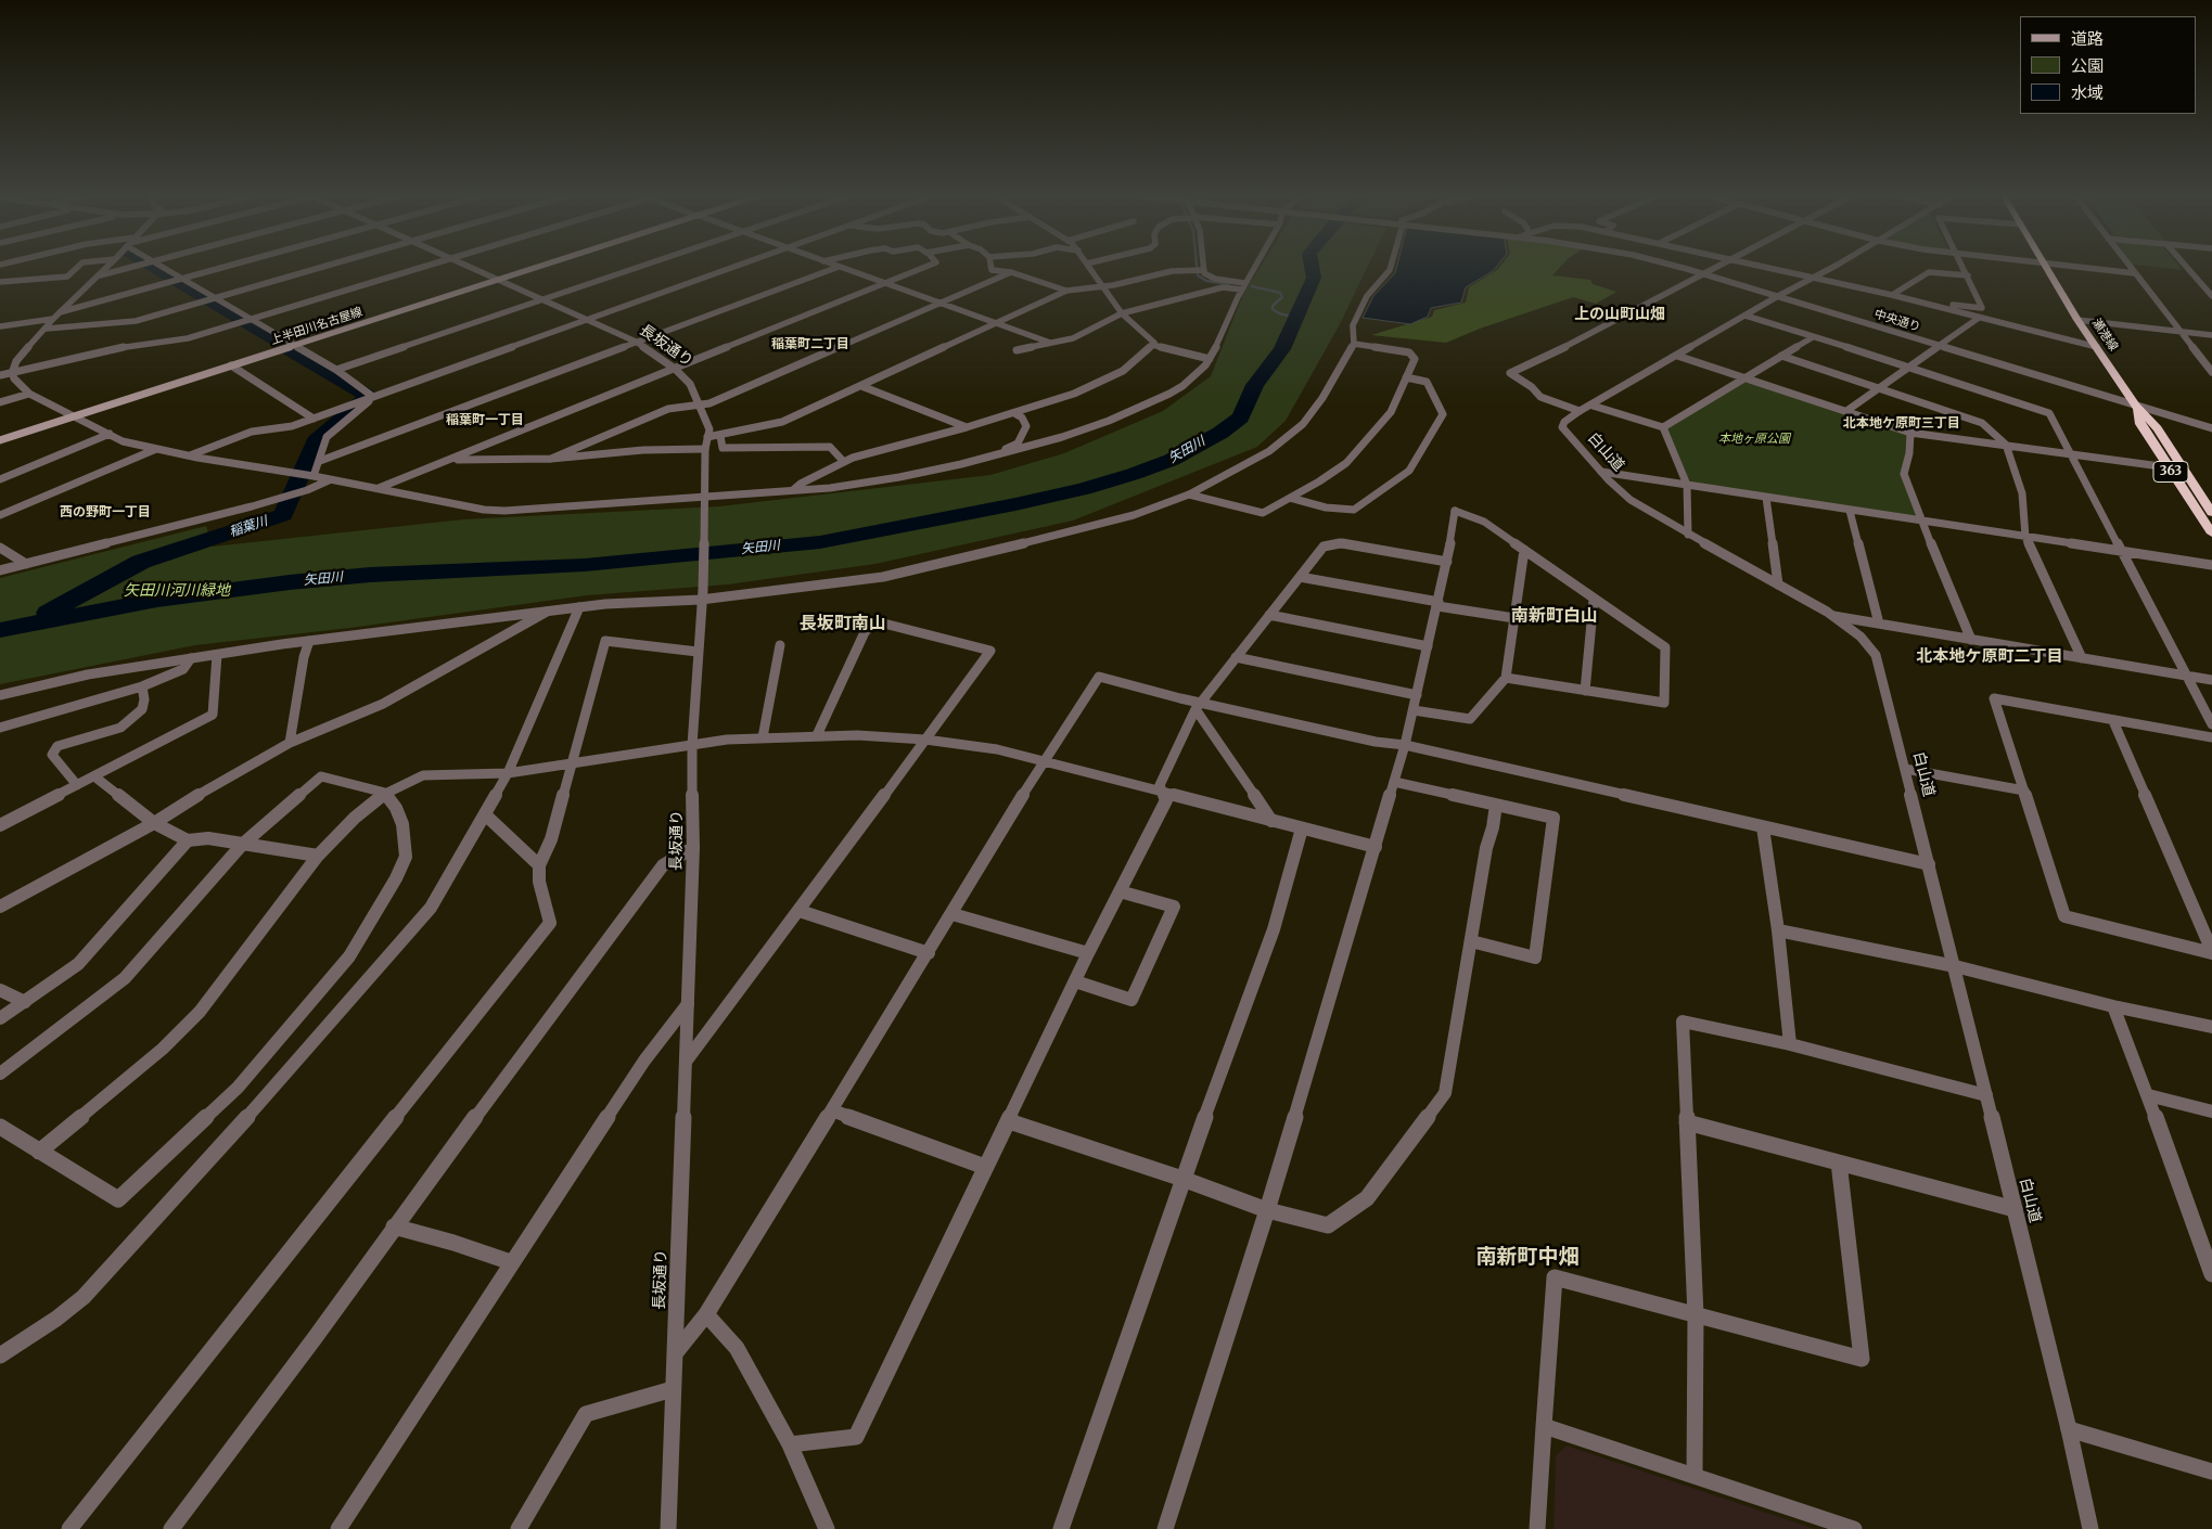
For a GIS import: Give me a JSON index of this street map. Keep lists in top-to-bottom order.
{
  "streets": {
    "highway": ["瀬港線", "363"],
    "main road": ["上半田川名古屋線"],
    "street": ["中央通り", "長坂通り", "白山道"]
  },
  "crossings": [
    ["中央通り", "瀬港線"],
    ["中央通り", "白山道"],
    ["上半田川名古屋線", "長坂通り"]
  ],
  "districts": [
    "上の山町山畑",
    "稲葉町二丁目",
    "稲葉町一丁目",
    "北本地ケ原町三丁目",
    "西の野町一丁目",
    "南新町白山",
    "長坂町南山",
    "北本地ケ原町二丁目",
    "南新町中畑"
  ],
  "water": ["矢田川", "稲葉川"],
  "parks": ["本地ヶ原公園", "矢田川河川緑地"],
  "legend": ["道路", "公園", "水域"]
}
